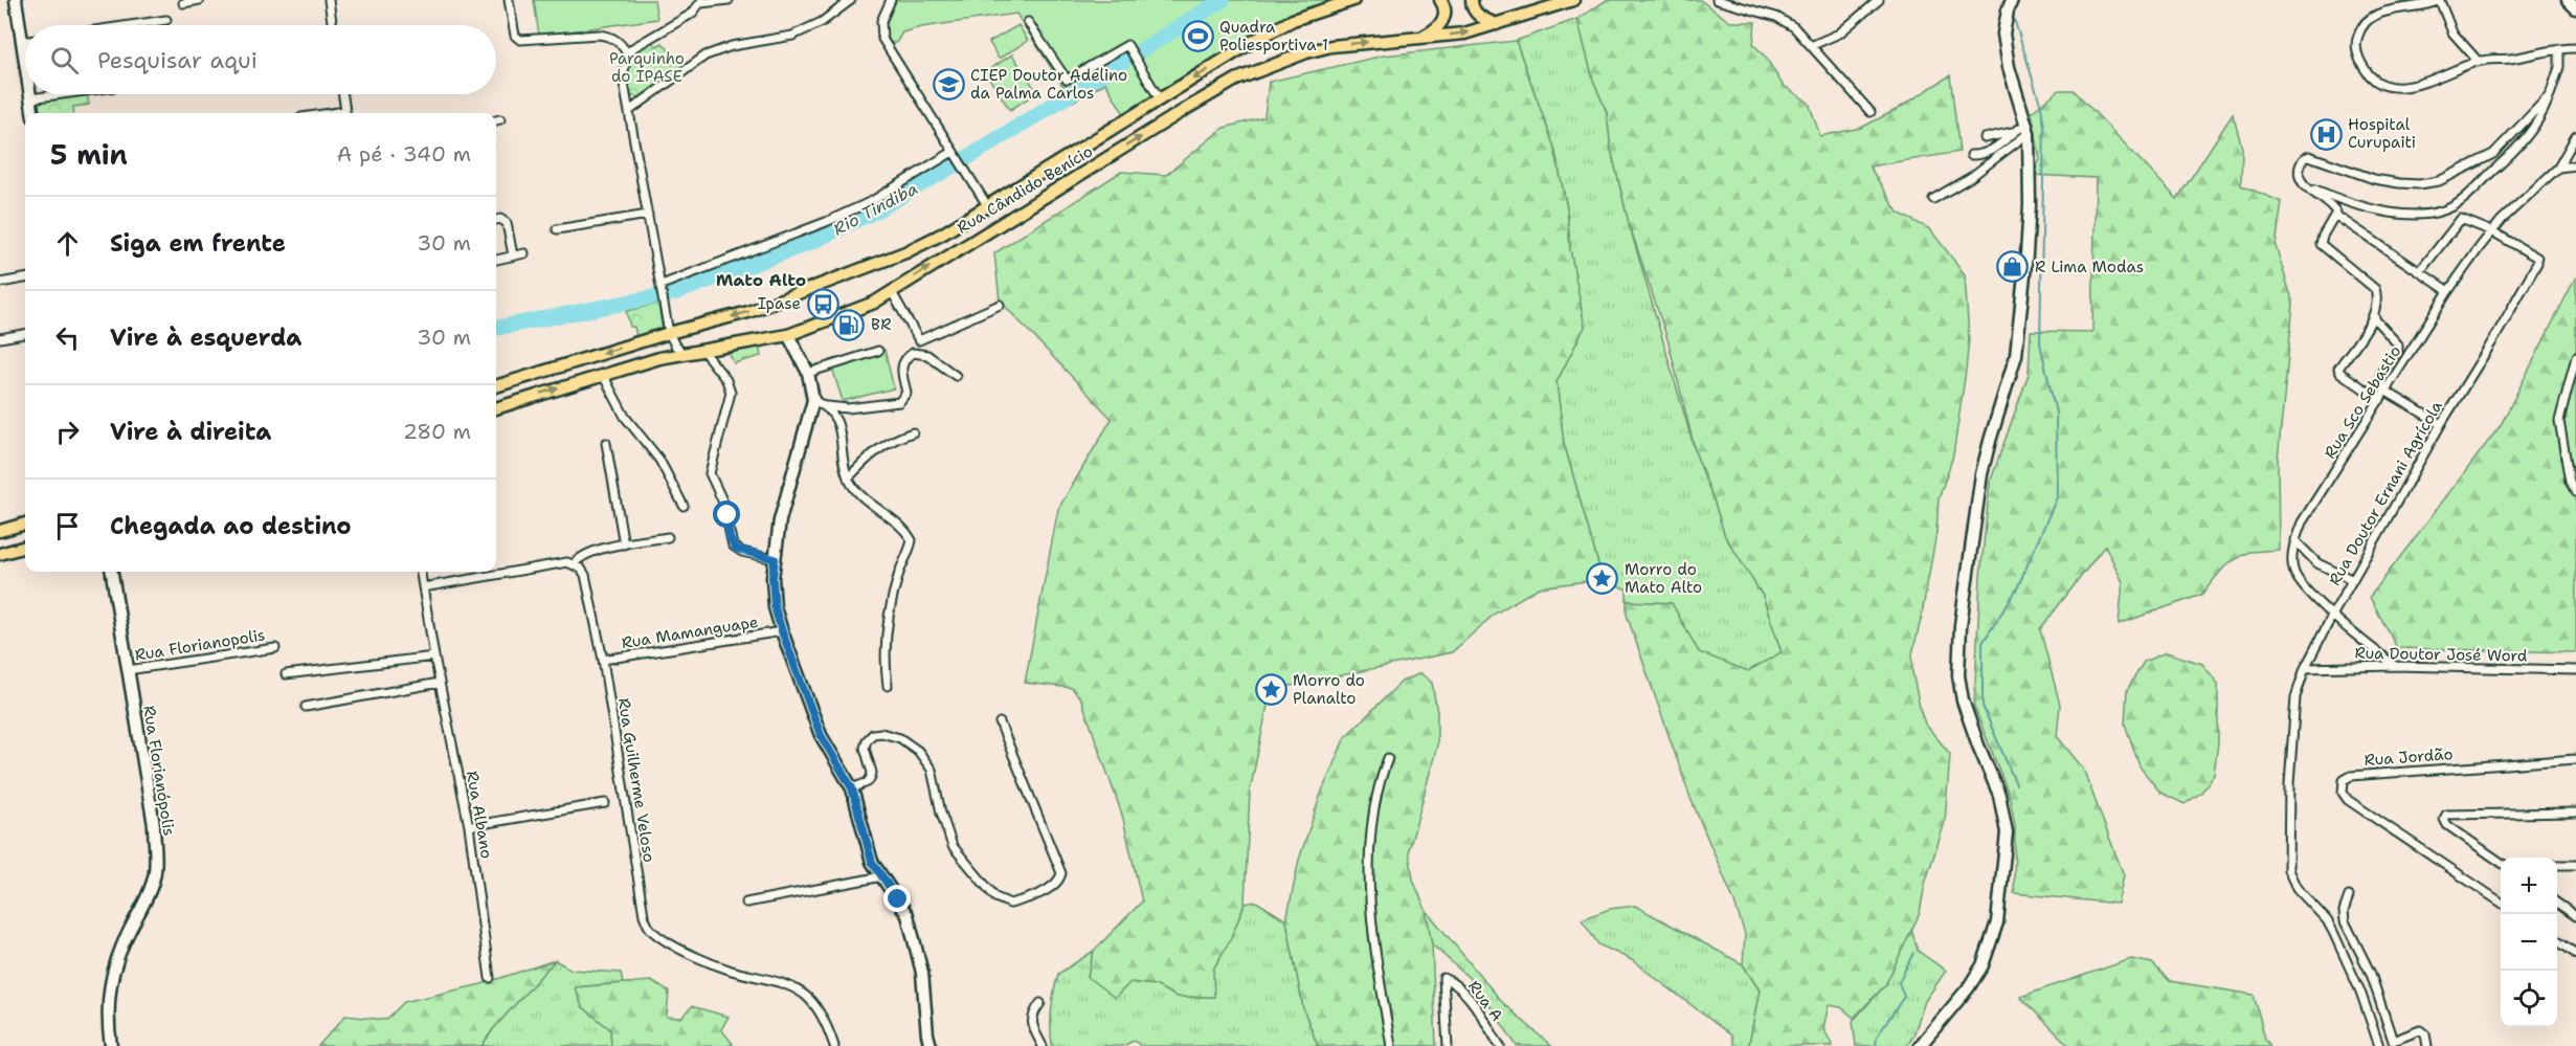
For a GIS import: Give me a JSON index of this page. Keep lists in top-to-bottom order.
{
  "streets": {
    "main road": ["Rua Cândido Benício"],
    "street": [
      "Rua Sco Sebastio",
      "Rua Doutor Ernani Agrícola",
      "Rua Mamanguape",
      "Rua Florianopolis",
      "Rua Doutor José Word",
      "Rua Jordão",
      "Rua Florianópolis",
      "Rua Guilherme Veloso",
      "Rua Albano",
      "Rua A"
    ]
  },
  "crossings": [
    ["Rua Sco Sebastio", "Rua Doutor Ernani Agrícola"],
    ["Rua Sco Sebastio", "Rua Doutor José Word"],
    ["Rua Doutor Ernani Agrícola", "Rua Doutor José Word"],
    ["Rua Mamanguape", "Rua Guilherme Veloso"],
    ["Rua Florianopolis", "Rua Florianópolis"]
  ],
  "districts": ["Mato Alto"],
  "water": ["Rio Tindiba"],
  "parks": ["Parquinho do IPASE"],
  "places": {
    "sports": ["Quadra Poliesportiva 1"],
    "school or university": ["CIEP Doutor Adelino da Palma Carlos"],
    "hospital": ["Hospital Curupaiti"],
    "shop": ["R Lima Modas"],
    "bus stop": ["Ipase"],
    "fuel station": ["BR"],
    "place": ["Morro do Mato Alto", "Morro do Planalto"]
  },
  "page": {
    "search": "Pesquisar aqui",
    "heading": ["5 min", "A pé · 340 m"],
    "list": [
      ["Siga em frente", "30 m"],
      ["Vire à esquerda", "30 m"],
      ["Vire à direita", "280 m"],
      "Chegada ao destino"
    ],
    "map_buttons": ["+", "−"]
  }
}
